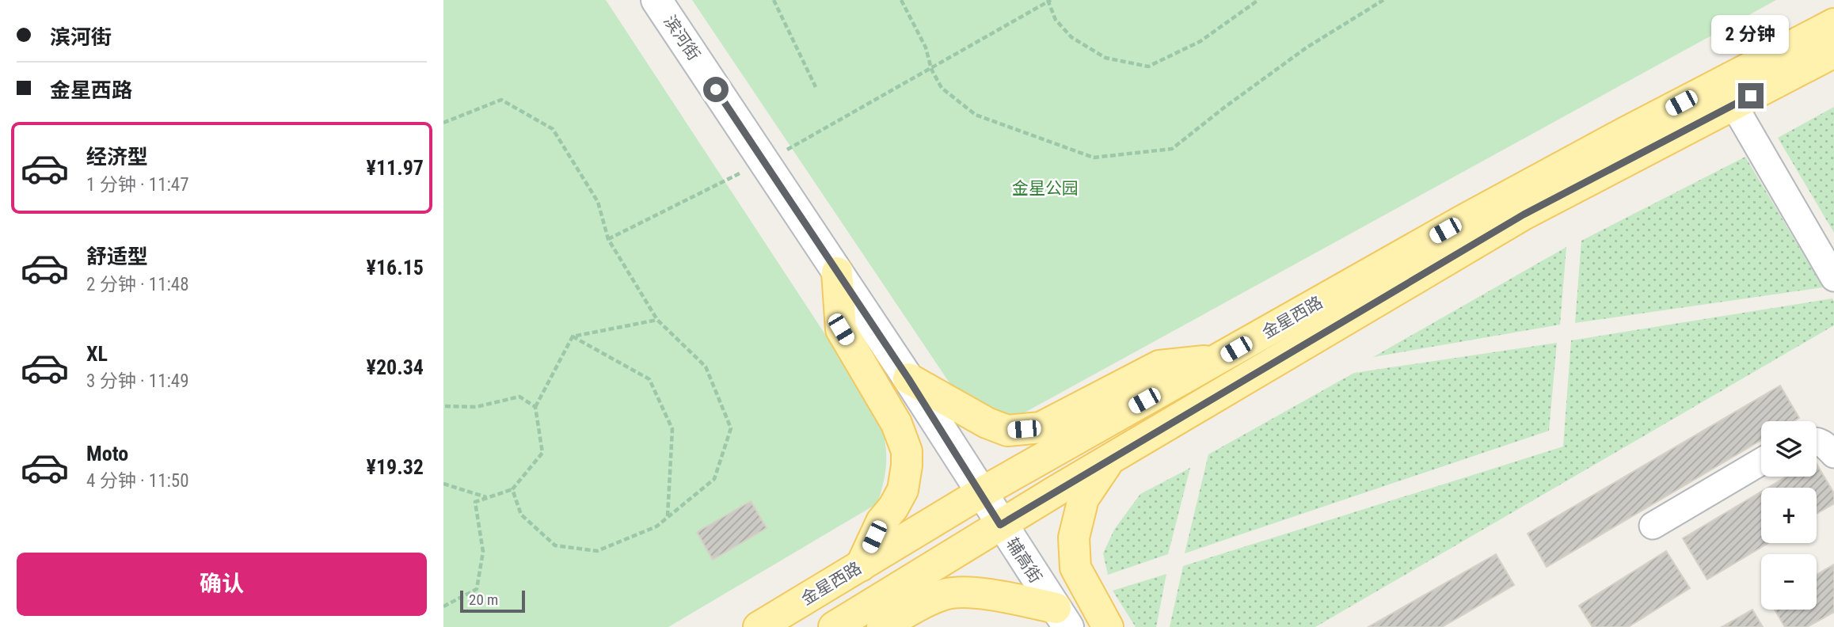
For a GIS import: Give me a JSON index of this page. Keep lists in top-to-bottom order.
{
  "streets": {
    "main road": ["金星西路"],
    "street": ["滨河街", "辅高街"]
  },
  "crossings": [
    ["滨河街", "金星西路"],
    ["滨河街", "辅高街"],
    ["金星西路", "辅高街"]
  ],
  "parks": ["金星公园"],
  "scale_bar": "20 m",
  "page": {
    "banner": ["滨河街", "金星西路"],
    "bubble": "2 分钟",
    "list": [
      {
        "name": "经济型",
        "note": "1 分钟 · 11:47",
        "value": "¥11.97"
      },
      {
        "name": "舒适型",
        "note": "2 分钟 · 11:48",
        "value": "¥16.15"
      },
      {
        "name": "XL",
        "note": "3 分钟 · 11:49",
        "value": "¥20.34"
      },
      {
        "name": "Moto",
        "note": "4 分钟 · 11:50",
        "value": "¥19.32"
      }
    ],
    "map_buttons": ["+", "−"],
    "buttons": "确认",
    "scale": "20 m"
  }
}
